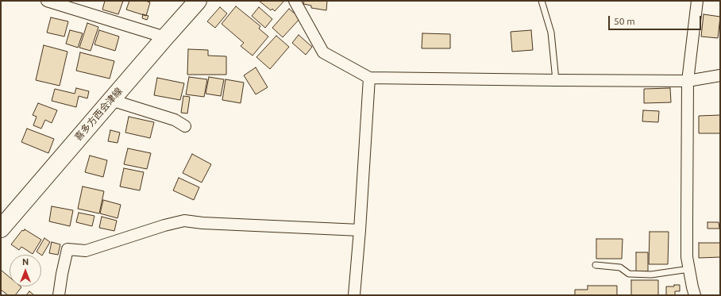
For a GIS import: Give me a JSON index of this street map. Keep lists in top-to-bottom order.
{
  "streets": {
    "main road": ["喜多方西会津線"]
  },
  "scale_bar": "50 m",
  "north": "top"
}
